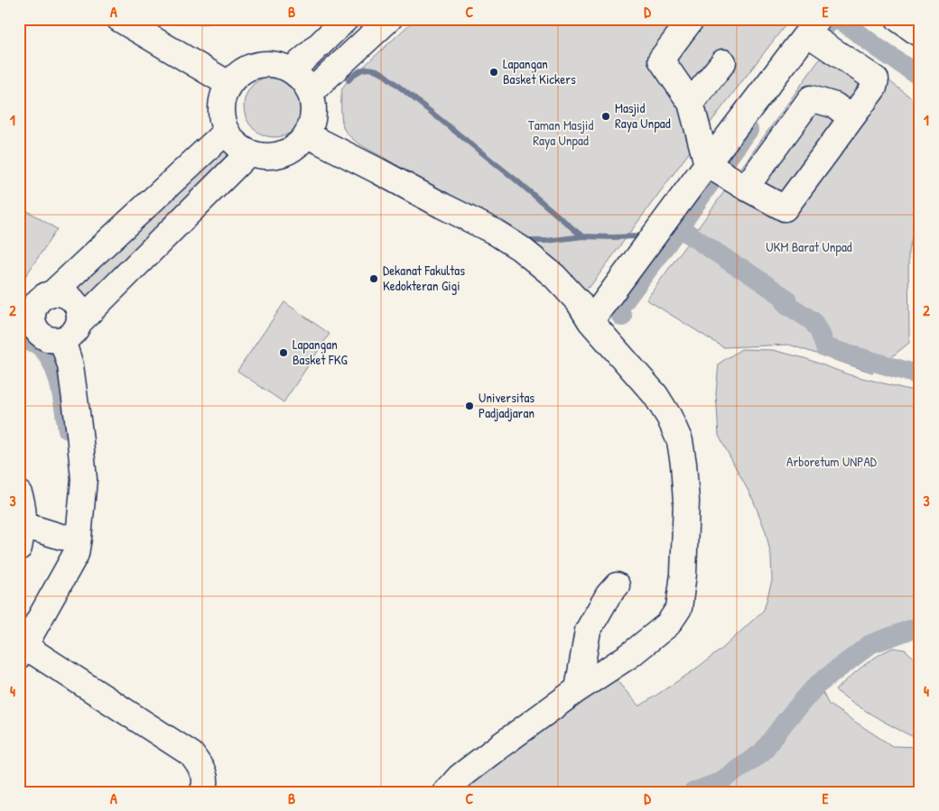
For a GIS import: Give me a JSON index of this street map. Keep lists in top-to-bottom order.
{
  "parks": ["Taman Masjid Raya Unpad", "UKM Barat Unpad", "Arboretum UNPAD"],
  "places": [
    "Lapangan Basket Kickers",
    "Masjid Raya Unpad",
    "Dekanat Fakultas Kedokteran Gigi",
    "Lapangan Basket FKG",
    "Universitas Padjadjaran"
  ],
  "grid": {
    "columns": [
      "A",
      "B",
      "C",
      "D",
      "E"
    ],
    "rows": [
      "1",
      "2",
      "3",
      "4"
    ]
  }
}
